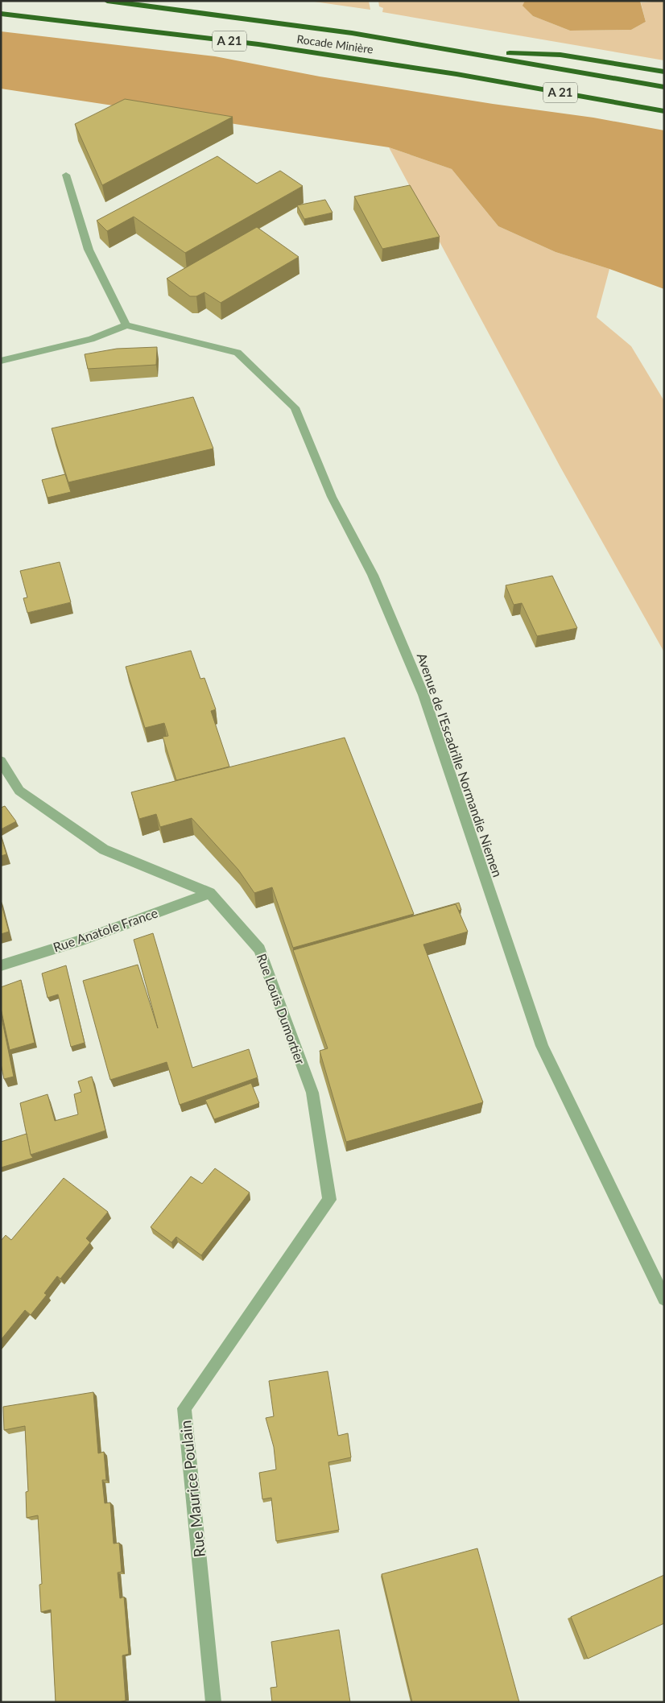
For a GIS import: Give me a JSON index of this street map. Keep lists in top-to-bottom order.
{
  "streets": {
    "highway": ["A 21", "Rocade Minière"],
    "street": [
      "Avenue de l'Escadrille Normandie Niemen",
      "Rue Anatole France",
      "Rue Louis Dumortier",
      "Rue Maurice Poulain"
    ]
  },
  "crossings": [
    ["Rue Anatole France", "Rue Louis Dumortier"],
    ["Rue Louis Dumortier", "Rue Maurice Poulain"]
  ]
}
